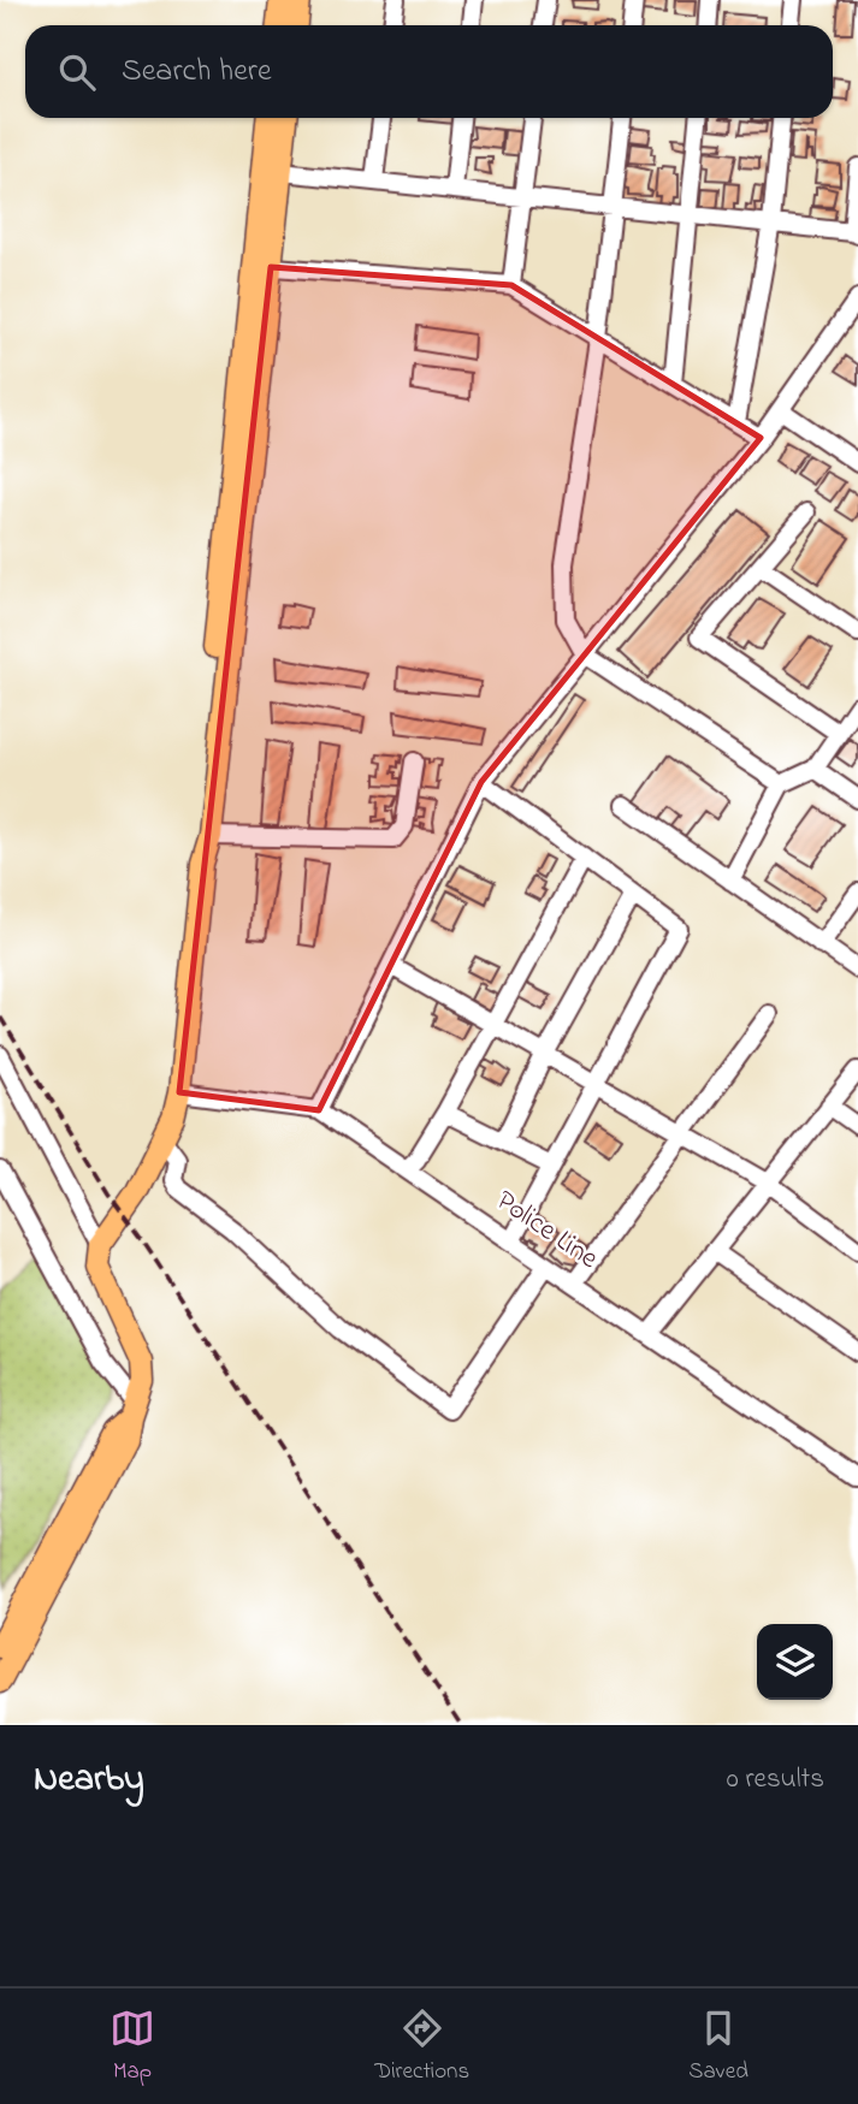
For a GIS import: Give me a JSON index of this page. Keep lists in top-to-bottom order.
{
  "streets": {
    "street": ["Police Line"]
  },
  "page": {
    "search": "Search here",
    "heading": ["Nearby", "0 results"],
    "nav": ["Map", "Directions", "Saved"]
  }
}
